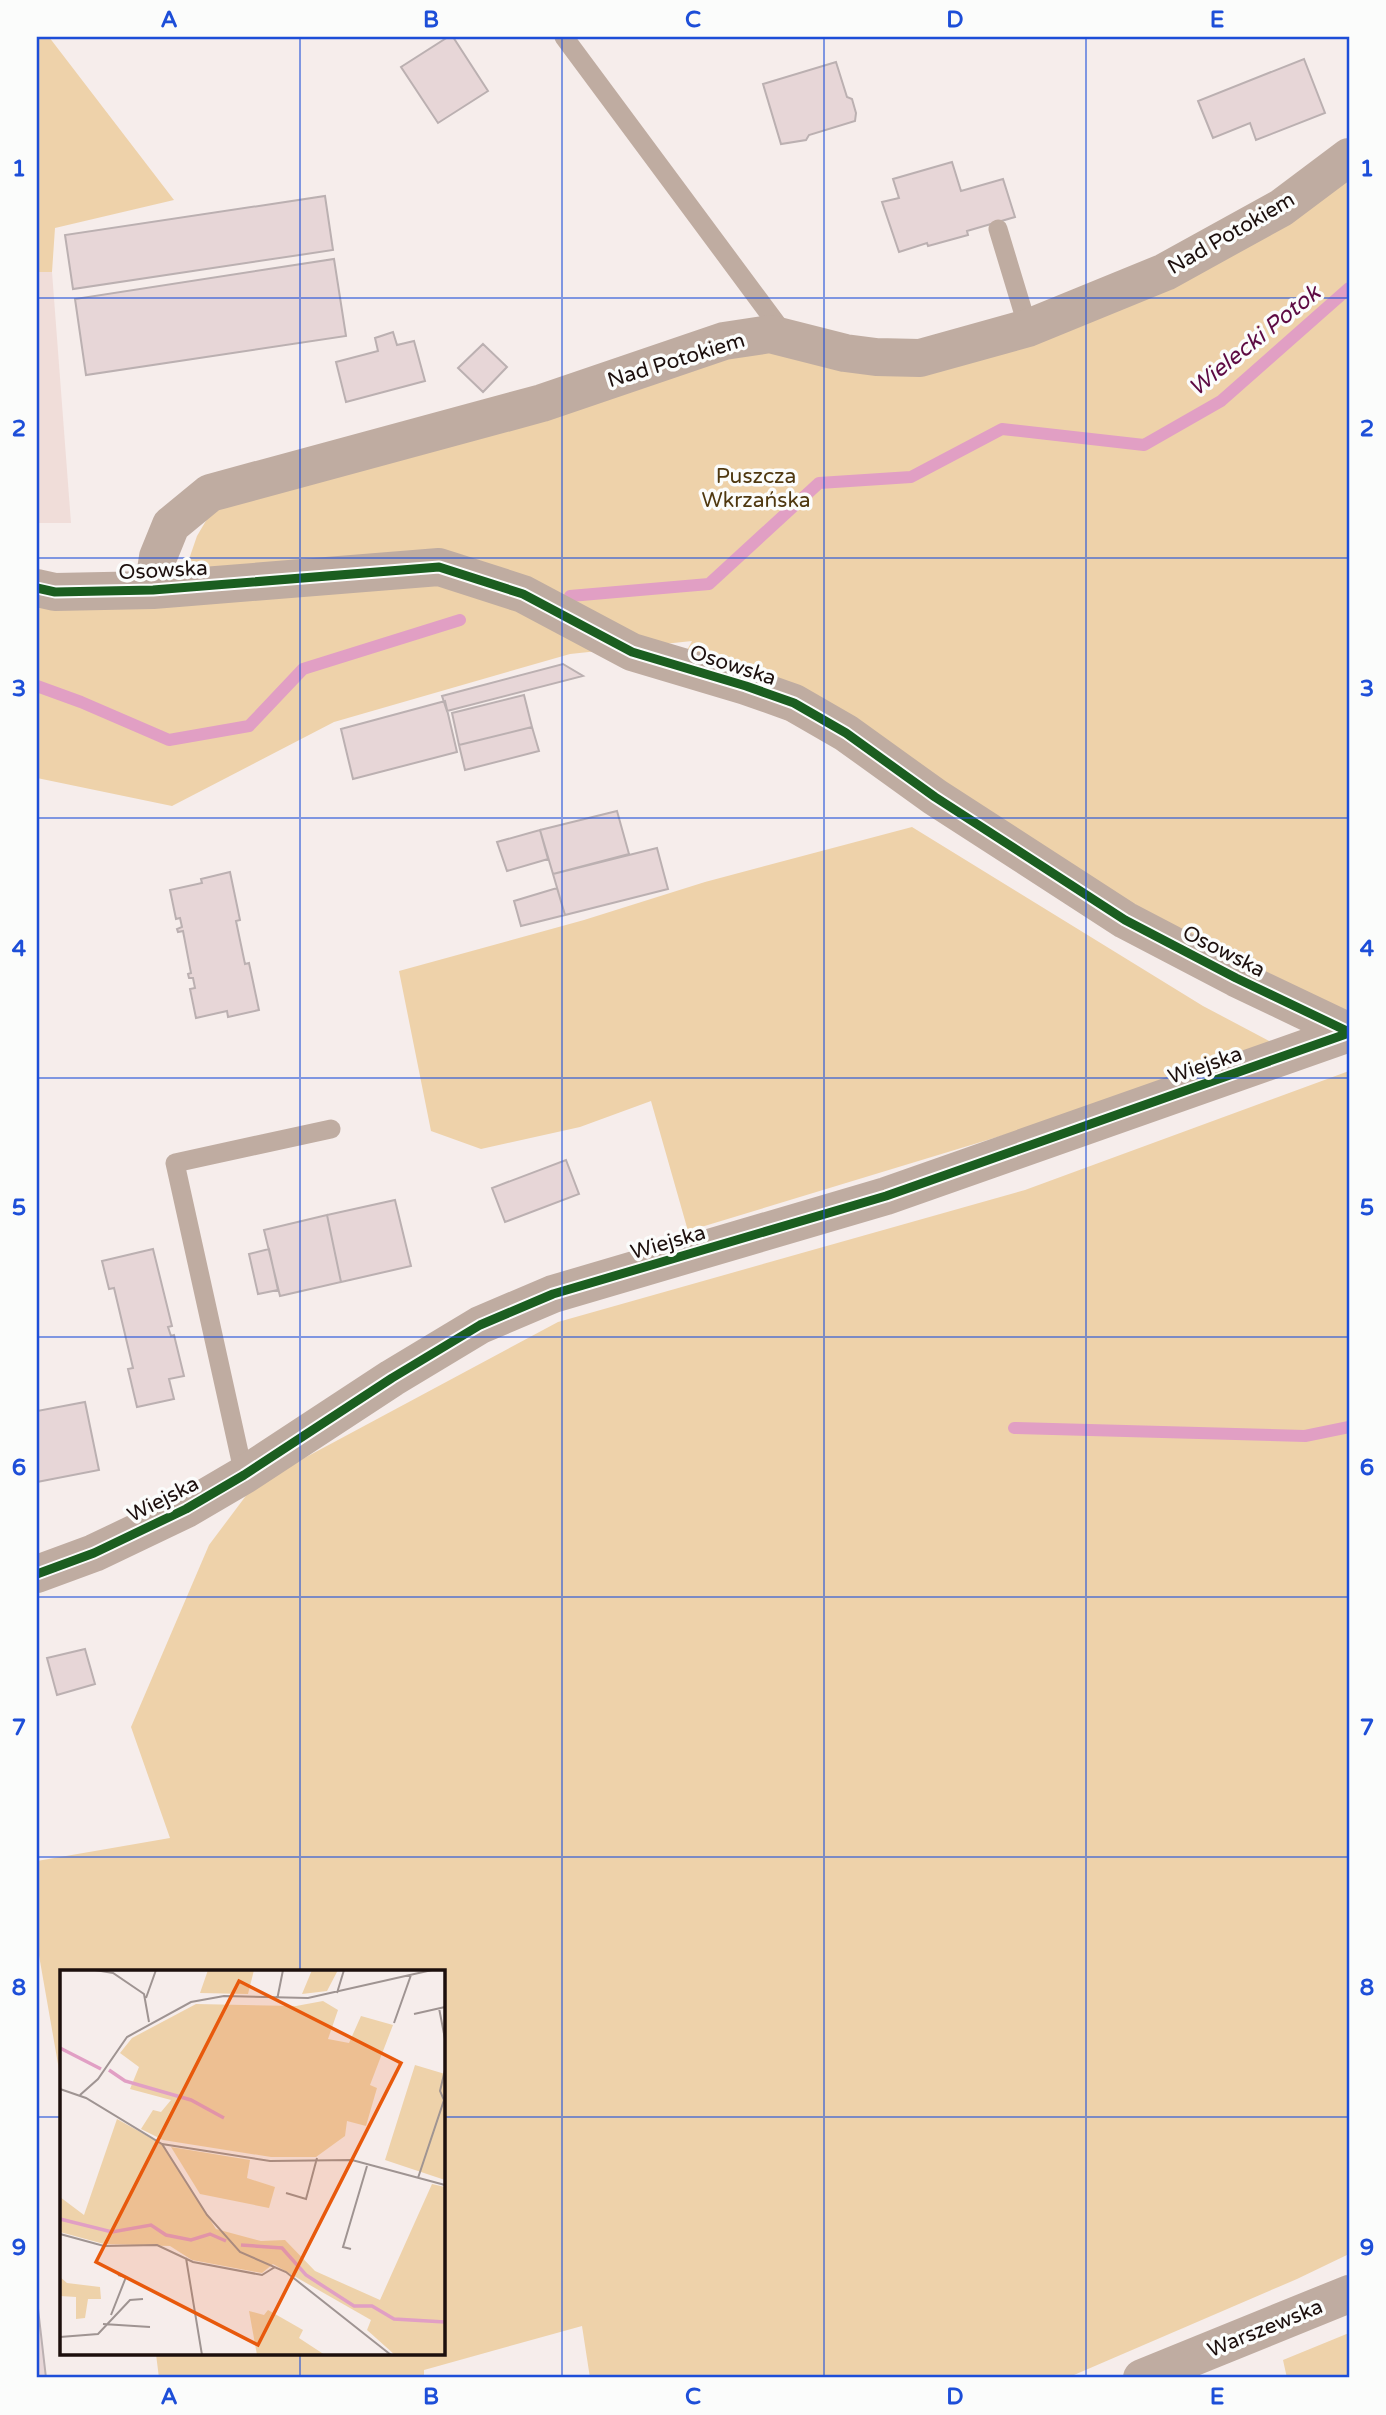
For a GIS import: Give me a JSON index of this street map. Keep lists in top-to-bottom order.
{
  "streets": {
    "street": [
      "Nad Potokiem",
      "Osowska",
      "Wiejska",
      "Warszewska"
    ]
  },
  "crossings": [
    ["Nad Potokiem", "Osowska"],
    ["Osowska", "Wiejska"]
  ],
  "water": ["Wielecki Potok"],
  "parks": ["Puszcza Wkrzańska"],
  "grid": {
    "columns": [
      "A",
      "B",
      "C",
      "D",
      "E"
    ],
    "rows": [
      "1",
      "2",
      "3",
      "4",
      "5",
      "6",
      "7",
      "8",
      "9"
    ]
  }
}
